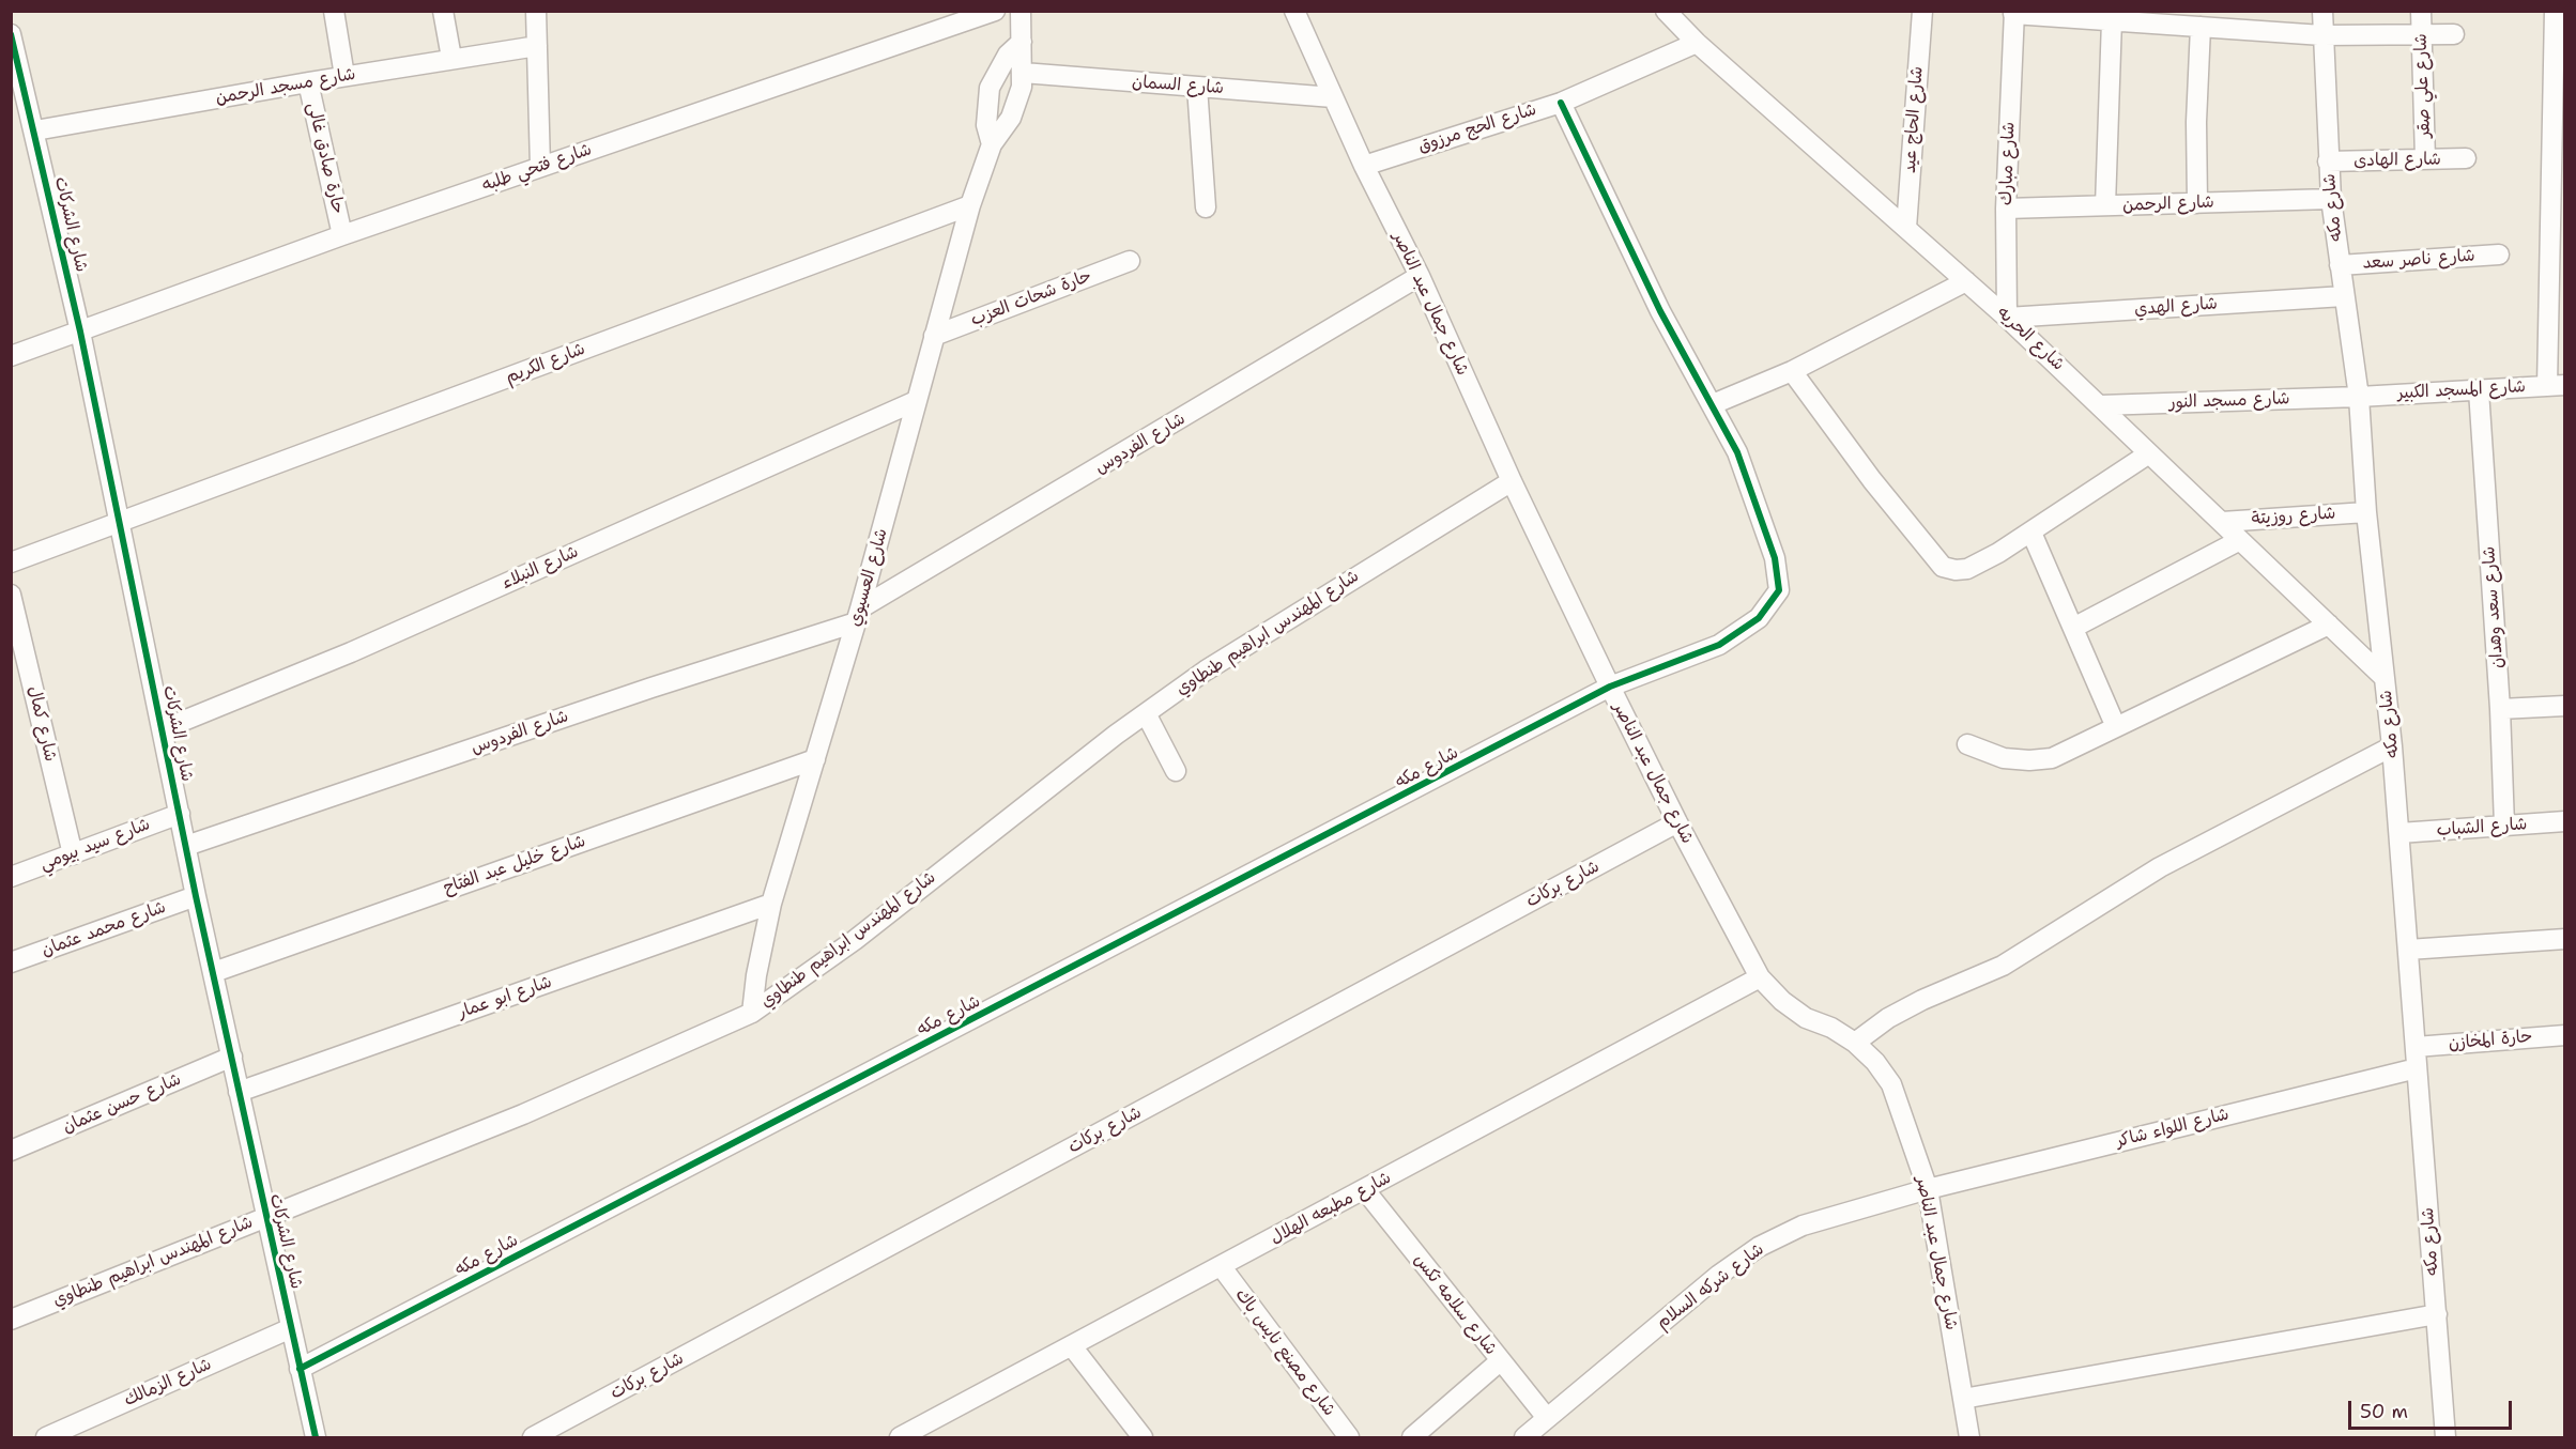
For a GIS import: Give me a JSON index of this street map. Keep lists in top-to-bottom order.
{
  "streets": {
    "street": [
      "شارع السمان",
      "شارع علي صقر",
      "شارع مسجد الرحمن",
      "شارع الحاج عيد",
      "شارع الحج مرزوق",
      "حارة صادق غالى",
      "شارع الهادى",
      "شارع مبارك",
      "شارع فتحي طلبه",
      "شارع الرحمن",
      "شارع مكه",
      "شارع الشركات",
      "شارع ناصر سعد",
      "حارة شحات العزب",
      "شارع جمال عبد الناصر",
      "شارع الهدي",
      "شارع الحريه",
      "شارع الكريم",
      "شارع المسجد الكبير",
      "شارع مسجد النور",
      "شارع الفردوس",
      "شارع روزيتة",
      "شارع النبلاء",
      "شارع العسيوي",
      "شارع سعد وهدان",
      "شارع المهندس ابراهيم طنطاوي",
      "شارع كمال",
      "شارع الشباب",
      "شارع سيد بيومي",
      "شارع خليل عبد الفتاح",
      "شارع بركات",
      "شارع محمد عثمان",
      "شارع ابو عمار",
      "حارة المخازن",
      "شارع حسن عثمان",
      "شارع اللواء شاكر",
      "شارع مطبعه الهلال",
      "شارع شركه السلام",
      "شارع سلامه تكس",
      "شارع مصنع نايس باك",
      "شارع الزمالك"
    ]
  },
  "crossings": [
    ["شارع السمان", "شارع جمال عبد الناصر"],
    ["شارع السمان", "شارع العسيوي"],
    ["شارع علي صقر", "شارع الهادى"],
    ["شارع مسجد الرحمن", "حارة صادق غالى"],
    ["شارع مسجد الرحمن", "شارع الشركات"],
    ["شارع الحاج عيد", "شارع الحريه"],
    ["شارع الحج مرزوق", "شارع مكه"],
    ["شارع الحج مرزوق", "شارع جمال عبد الناصر"],
    ["شارع الحج مرزوق", "شارع الحريه"],
    ["حارة صادق غالى", "شارع فتحي طلبه"],
    ["شارع الهادى", "شارع مكه"],
    ["شارع مبارك", "شارع الرحمن"],
    ["شارع مبارك", "شارع الهدي"],
    ["شارع مبارك", "شارع الحريه"],
    ["شارع فتحي طلبه", "شارع الشركات"],
    ["شارع الرحمن", "شارع مكه"],
    ["شارع مكه", "شارع الشركات"],
    ["شارع مكه", "شارع ناصر سعد"],
    ["شارع مكه", "شارع جمال عبد الناصر"],
    ["شارع مكه", "شارع الهدي"],
    ["شارع مكه", "شارع الحريه"],
    ["شارع مكه", "شارع المسجد الكبير"],
    ["شارع مكه", "شارع مسجد النور"],
    ["شارع مكه", "شارع روزيتة"],
    ["شارع مكه", "شارع الشباب"],
    ["شارع مكه", "حارة المخازن"],
    ["شارع مكه", "شارع اللواء شاكر"],
    ["شارع الشركات", "شارع الكريم"],
    ["شارع الشركات", "شارع الفردوس"],
    ["شارع الشركات", "شارع النبلاء"],
    ["شارع الشركات", "شارع المهندس ابراهيم طنطاوي"],
    ["شارع الشركات", "شارع سيد بيومي"],
    ["شارع الشركات", "شارع خليل عبد الفتاح"],
    ["شارع الشركات", "شارع محمد عثمان"],
    ["شارع الشركات", "شارع ابو عمار"],
    ["شارع الشركات", "شارع حسن عثمان"],
    ["شارع الشركات", "شارع الزمالك"],
    ["حارة شحات العزب", "شارع العسيوي"],
    ["شارع جمال عبد الناصر", "شارع الفردوس"],
    ["شارع جمال عبد الناصر", "شارع المهندس ابراهيم طنطاوي"],
    ["شارع جمال عبد الناصر", "شارع بركات"],
    ["شارع جمال عبد الناصر", "شارع اللواء شاكر"],
    ["شارع جمال عبد الناصر", "شارع مطبعه الهلال"],
    ["شارع جمال عبد الناصر", "شارع شركه السلام"],
    ["شارع الهدي", "شارع الحريه"],
    ["شارع الحريه", "شارع مسجد النور"],
    ["شارع الحريه", "شارع روزيتة"],
    ["شارع الكريم", "شارع العسيوي"],
    ["شارع المسجد الكبير", "شارع مسجد النور"],
    ["شارع المسجد الكبير", "شارع سعد وهدان"],
    ["شارع الفردوس", "شارع العسيوي"],
    ["شارع النبلاء", "شارع العسيوي"],
    ["شارع العسيوي", "شارع المهندس ابراهيم طنطاوي"],
    ["شارع العسيوي", "شارع خليل عبد الفتاح"],
    ["شارع العسيوي", "شارع ابو عمار"],
    ["شارع سعد وهدان", "شارع الشباب"],
    ["شارع كمال", "شارع سيد بيومي"],
    ["شارع اللواء شاكر", "شارع شركه السلام"],
    ["شارع مطبعه الهلال", "شارع سلامه تكس"],
    ["شارع مطبعه الهلال", "شارع مصنع نايس باك"],
    ["شارع شركه السلام", "شارع سلامه تكس"]
  ],
  "scale_bar": "50 m"
}
